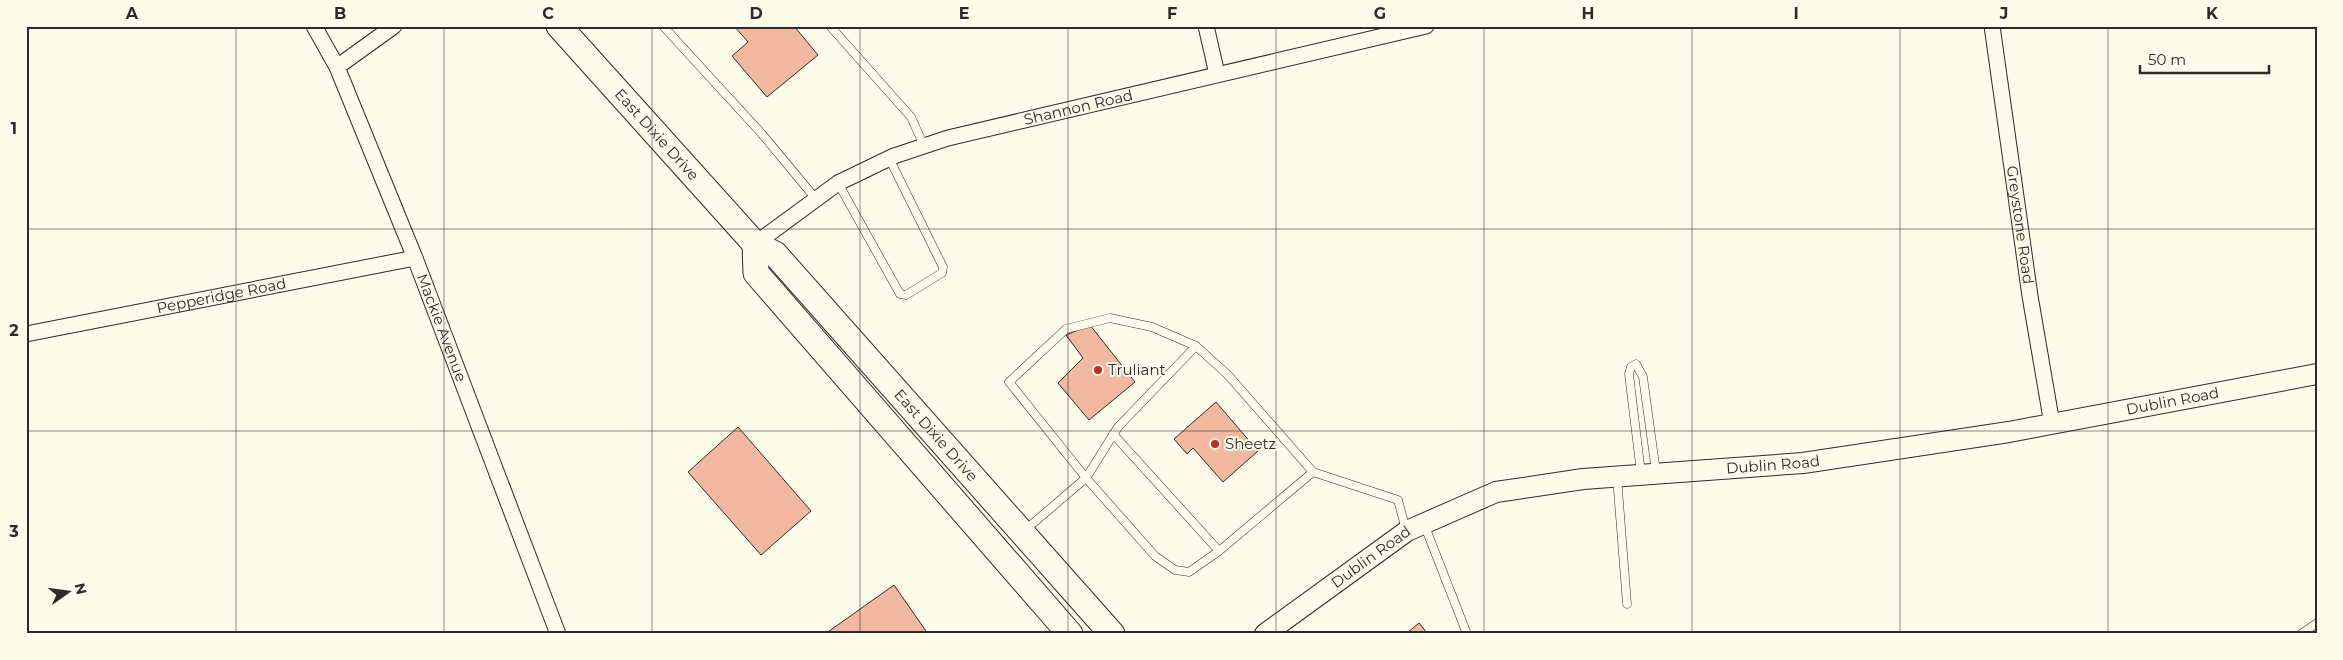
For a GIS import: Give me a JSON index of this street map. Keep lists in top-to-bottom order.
{
  "streets": {
    "main road": ["East Dixie Drive"],
    "street": [
      "Shannon Road",
      "Greystone Road",
      "Pepperidge Road",
      "Mackie Avenue",
      "Dublin Road"
    ]
  },
  "crossings": [
    ["Shannon Road", "East Dixie Drive"],
    ["Greystone Road", "Dublin Road"],
    ["Pepperidge Road", "Mackie Avenue"]
  ],
  "places": ["Truliant", "Sheetz"],
  "scale_bar": "50 m",
  "north": "right",
  "grid": {
    "columns": [
      "A",
      "B",
      "C",
      "D",
      "E",
      "F",
      "G",
      "H",
      "I",
      "J",
      "K"
    ],
    "rows": ["1", "2", "3"]
  }
}
